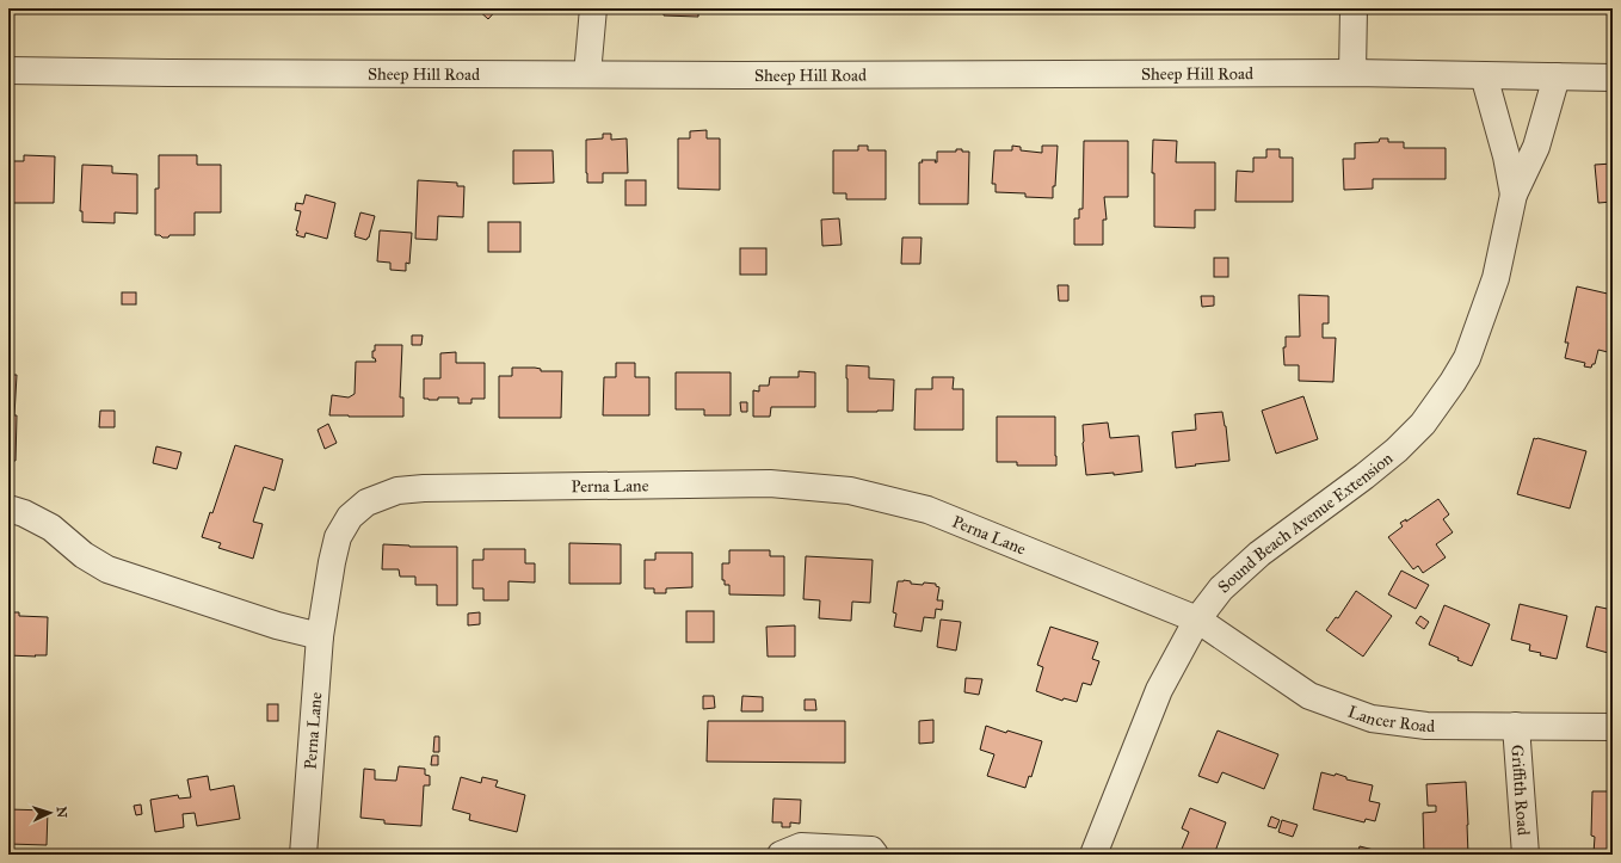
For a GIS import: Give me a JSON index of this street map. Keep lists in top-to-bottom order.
{
  "streets": {
    "street": [
      "Sheep Hill Road",
      "Perna Lane",
      "Sound Beach Avenue Extension",
      "Lancer Road",
      "Griffith Road"
    ]
  },
  "crossings": [
    ["Sheep Hill Road", "Sound Beach Avenue Extension"],
    ["Perna Lane", "Sound Beach Avenue Extension"],
    ["Perna Lane", "Lancer Road"],
    ["Sound Beach Avenue Extension", "Lancer Road"],
    ["Lancer Road", "Griffith Road"]
  ],
  "north": "right"
}
